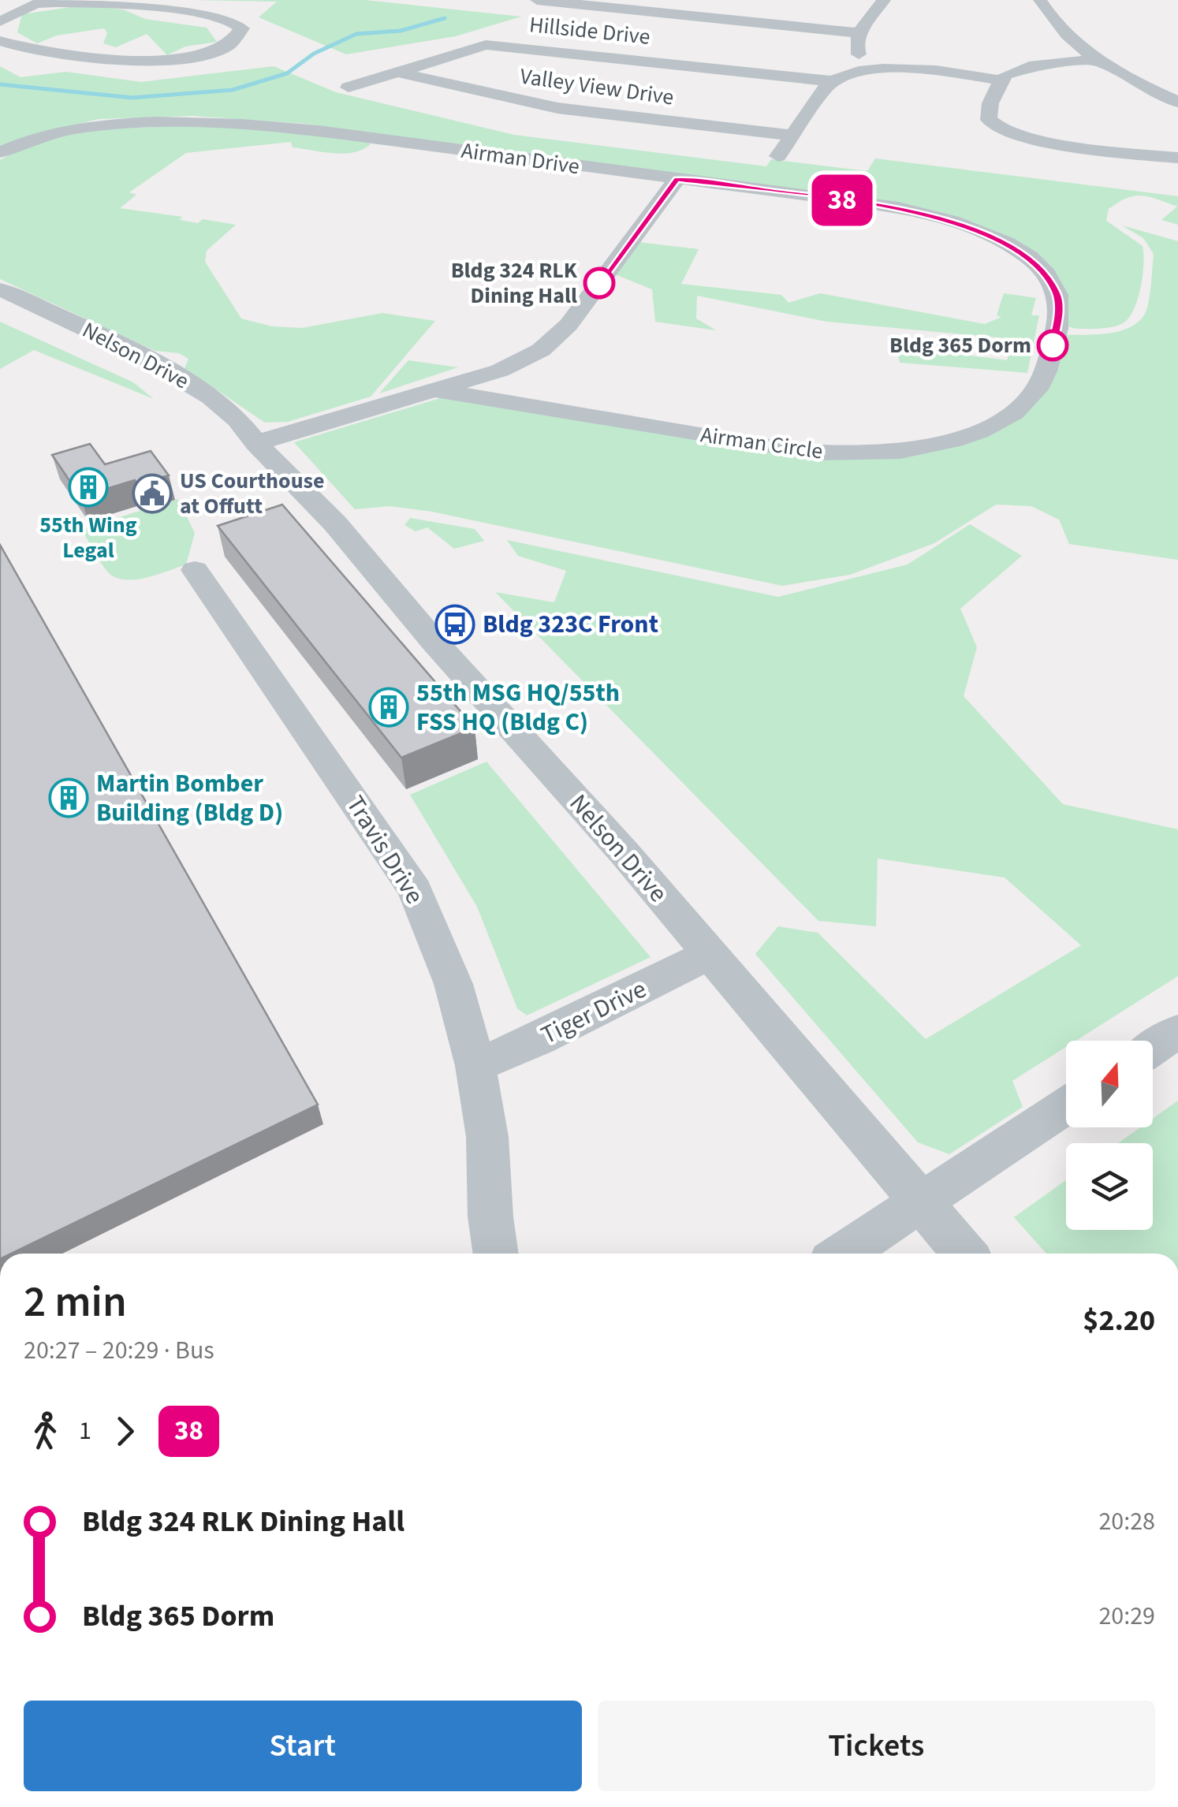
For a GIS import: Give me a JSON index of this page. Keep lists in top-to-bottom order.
{
  "streets": {
    "street": [
      "Hillside Drive",
      "Valley View Drive",
      "Airman Drive",
      "Nelson Drive",
      "Airman Circle",
      "Travis Drive",
      "Tiger Drive"
    ]
  },
  "crossings": [
    ["Hillside Drive", "Valley View Drive"],
    ["Airman Drive", "Airman Circle"],
    ["Nelson Drive", "Tiger Drive"],
    ["Travis Drive", "Tiger Drive"]
  ],
  "places": {
    "other": ["Bldg 324 RLK Dining Hall", "Bldg 365 Dorm"],
    "building": ["55th Wing Legal", "55th MSG HQ/55th FSS HQ (Bldg C)", "Martin Bomber Building (Bldg D)"],
    "public building": ["US Courthouse at Offutt"],
    "bus stop": ["Bldg 323C Front"]
  },
  "lines": ["bus line 38"],
  "north": "top",
  "page": {
    "on_map": "38",
    "heading": ["2 min", "20:27 – 20:29 · Bus", "$2.20"],
    "legs": ["1", "38"],
    "list": [
      {
        "name": "Bldg 324 RLK Dining Hall",
        "value": "20:28"
      },
      {
        "name": "Bldg 365 Dorm",
        "value": "20:29"
      }
    ],
    "buttons": ["Start", "Tickets"]
  }
}
